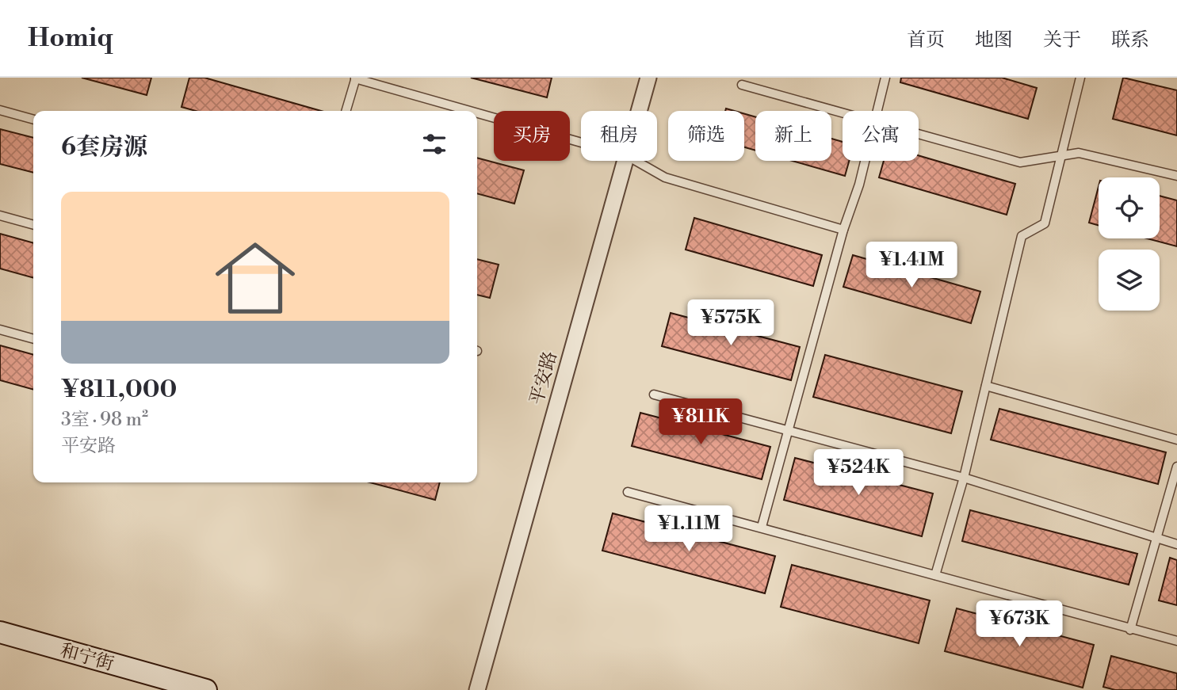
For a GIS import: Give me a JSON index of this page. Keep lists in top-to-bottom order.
{
  "streets": {
    "main road": ["和宁街"],
    "street": ["平安路"]
  },
  "page": {
    "header": "Homiq",
    "nav": [
      "首页",
      "地图",
      "关于",
      "联系"
    ],
    "chip": [
      "买房",
      "租房",
      "筛选",
      "新上",
      "公寓"
    ],
    "heading": "6套房源",
    "list": [
      {
        "name": "¥811,000",
        "note": "3室 · 98 m² · 平安路"
      }
    ],
    "price": [
      "¥1.41M",
      "¥575K",
      "¥811K",
      "¥524K",
      "¥1.11M",
      "¥673K"
    ]
  }
}
